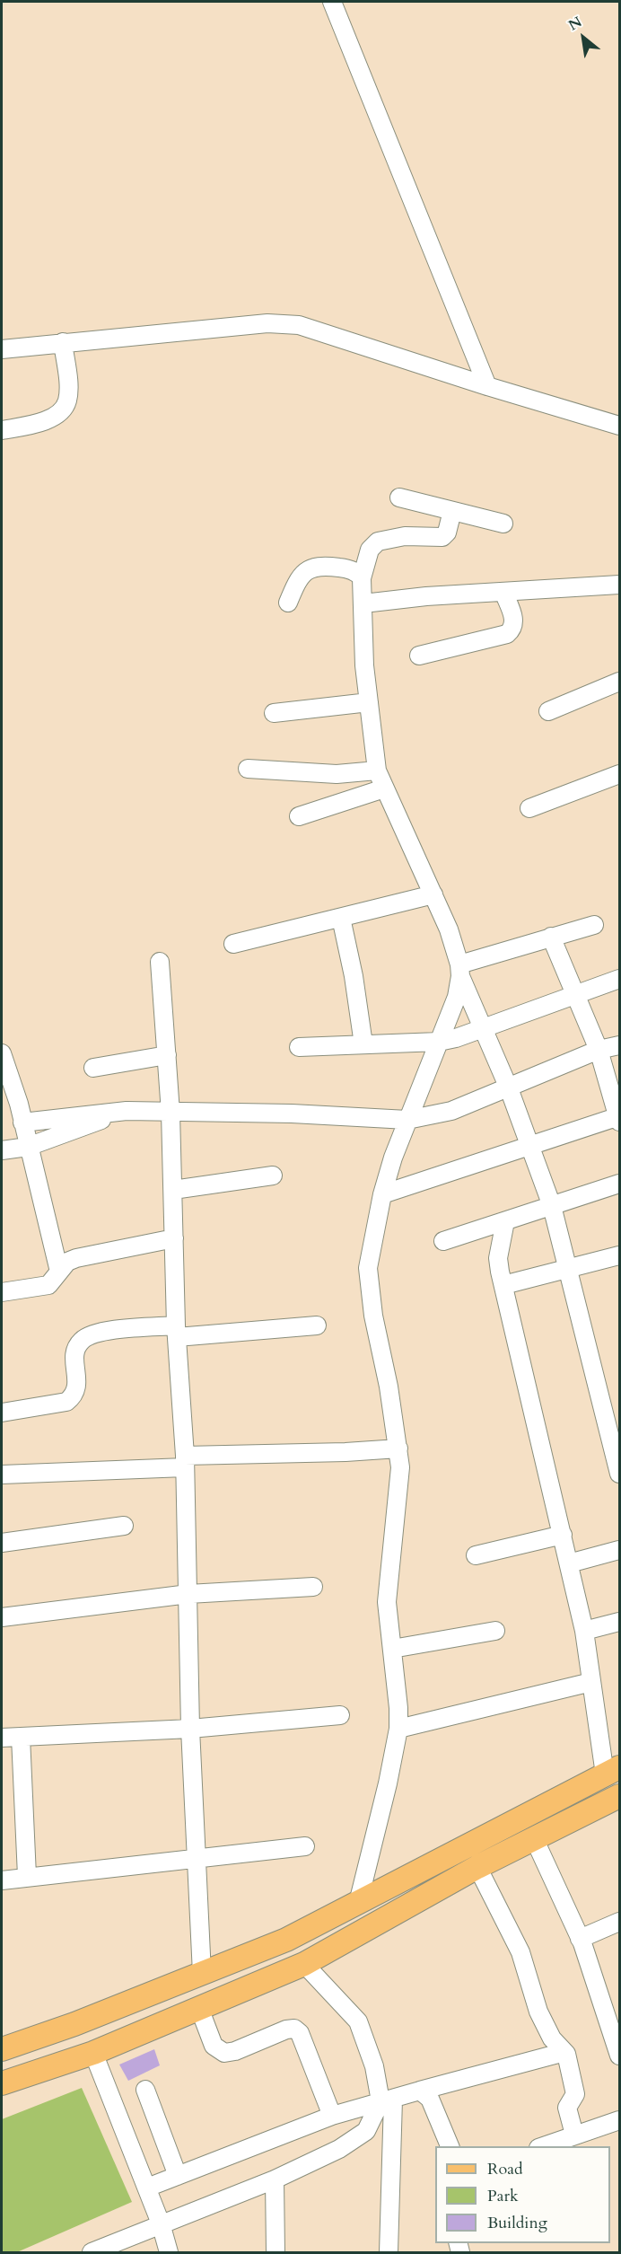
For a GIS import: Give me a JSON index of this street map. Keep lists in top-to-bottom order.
{
  "legend": ["Road", "Park", "Building"],
  "north": "top left"
}
